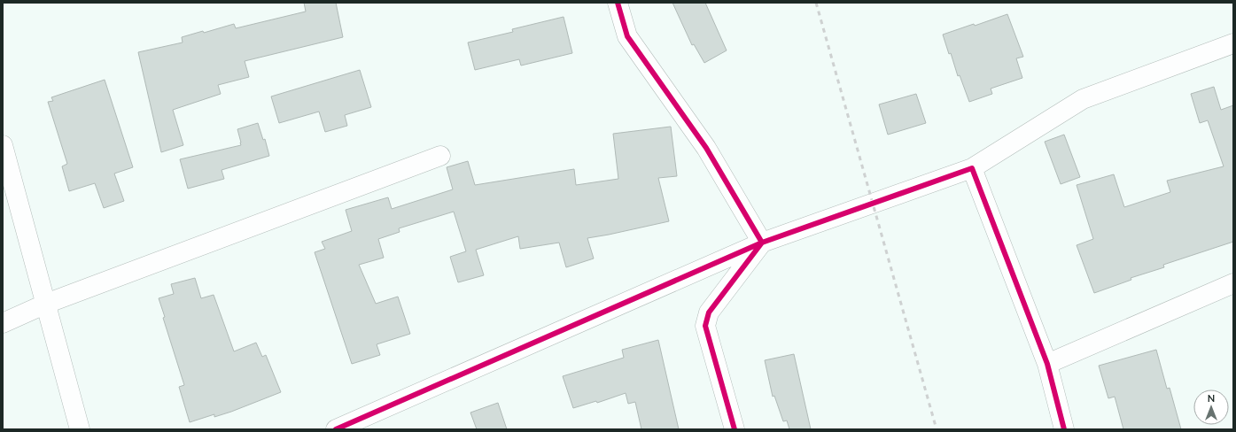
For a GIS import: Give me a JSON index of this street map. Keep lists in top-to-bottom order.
{
  "north": "top"
}
